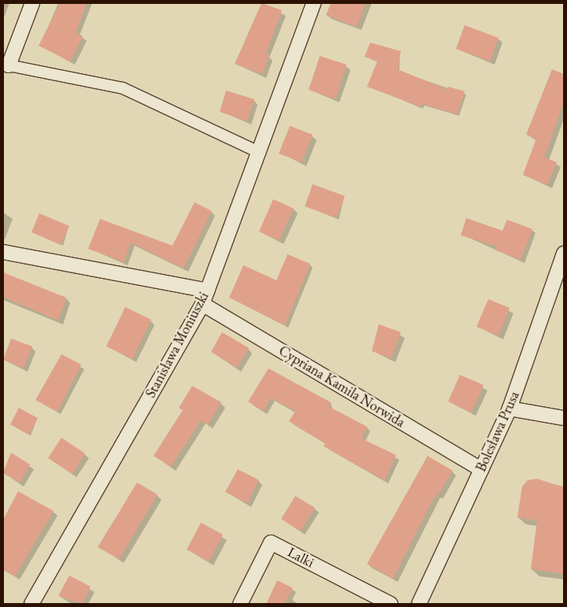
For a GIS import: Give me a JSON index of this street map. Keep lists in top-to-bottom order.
{
  "streets": {
    "street": [
      "Stanisława Moniuszki",
      "Cypriana Kamila Norwida",
      "Bolesława Prusa",
      "Lalki"
    ]
  },
  "crossings": [
    ["Stanisława Moniuszki", "Cypriana Kamila Norwida"],
    ["Cypriana Kamila Norwida", "Bolesława Prusa"]
  ]
}
